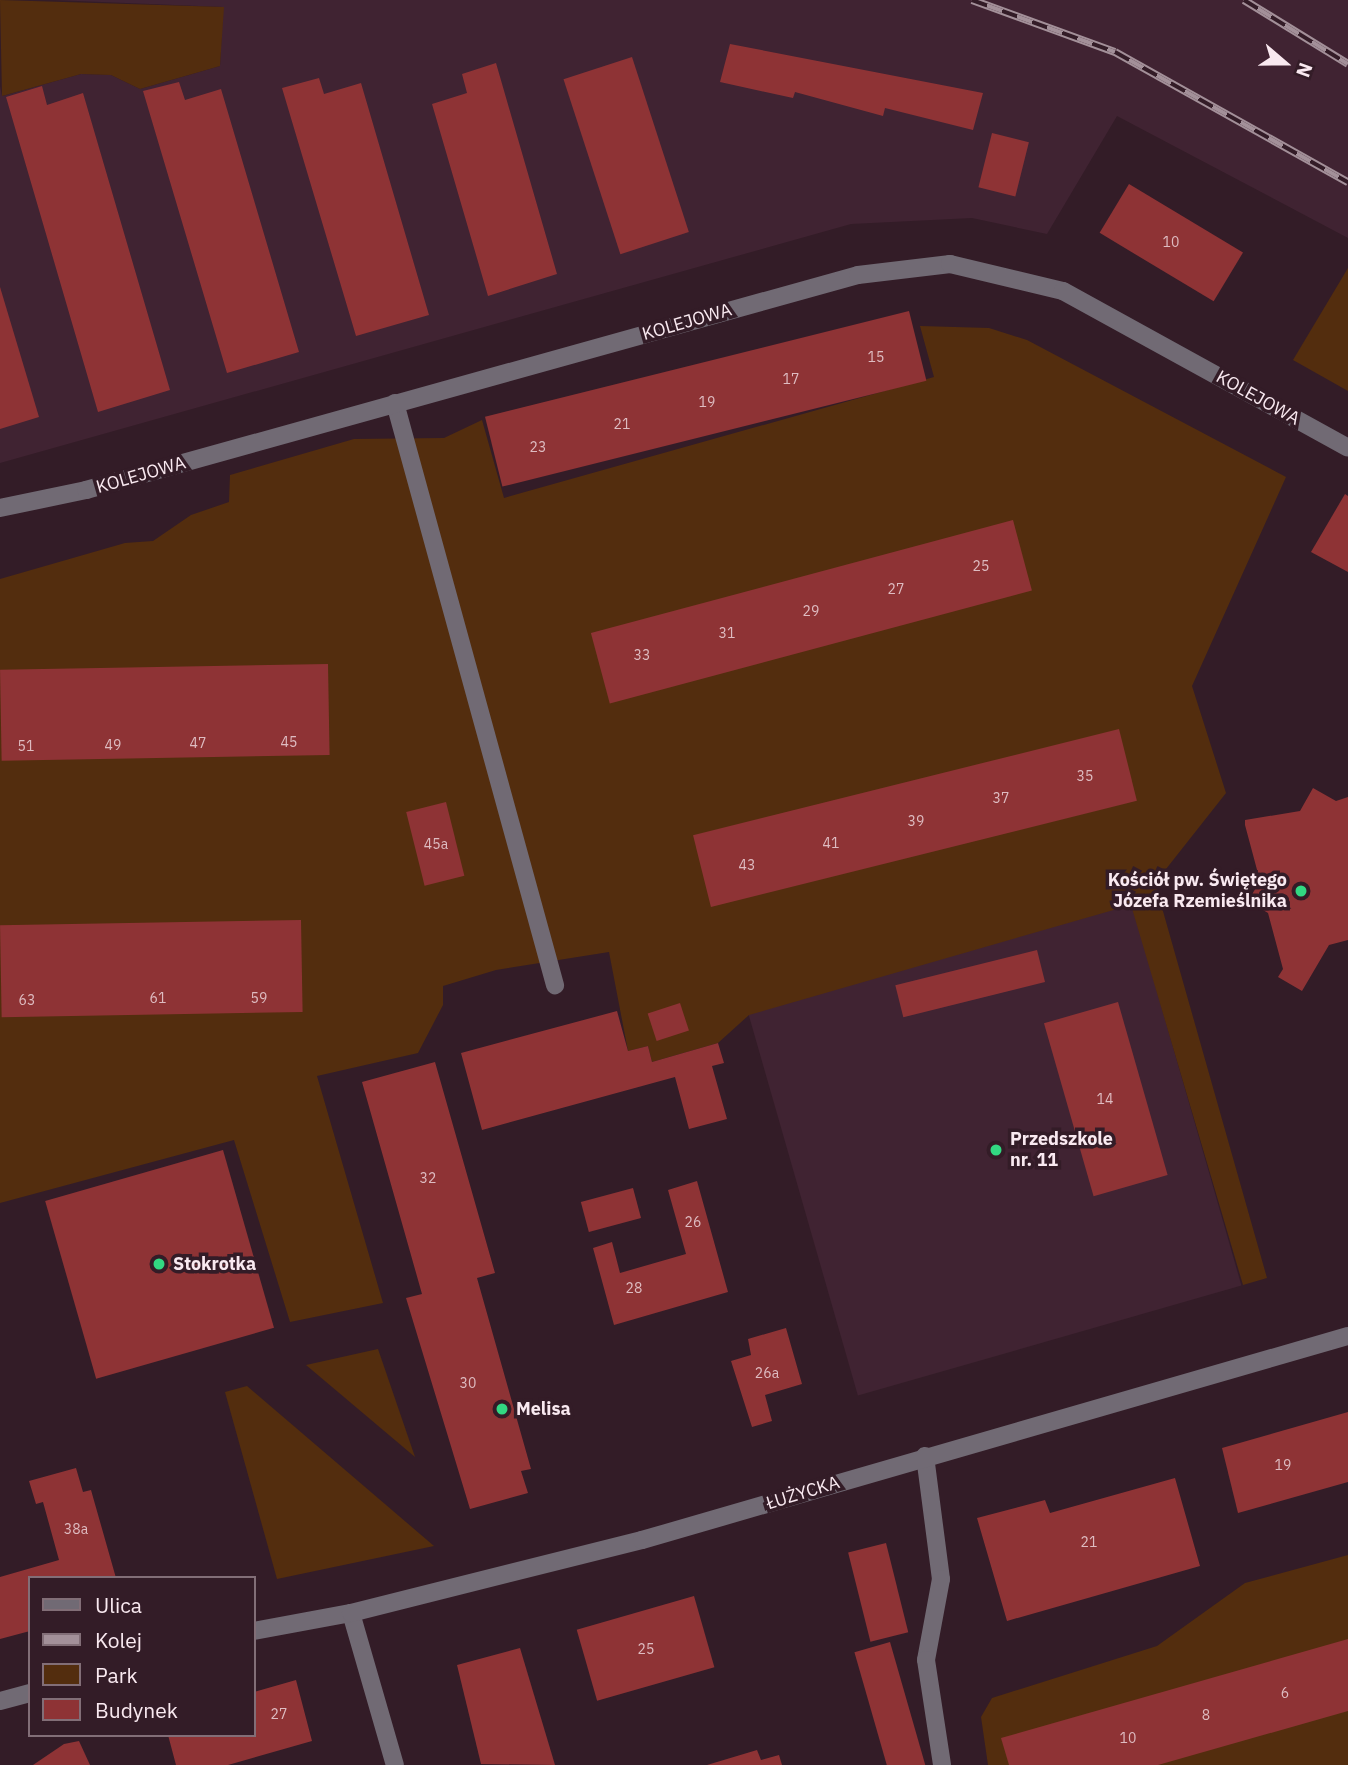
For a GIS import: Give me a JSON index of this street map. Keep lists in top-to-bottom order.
{
  "streets": {
    "street": ["KOLEJOWA", "ŁUŻYCKA"]
  },
  "places": [
    "Kościół pw. Świętego Józefa Rzemieślnika",
    "Przedszkole nr. 11",
    "Stokrotka",
    "Melisa"
  ],
  "house_numbers": [
    "10",
    "15",
    "17",
    "19",
    "21",
    "23",
    "25",
    "27",
    "29",
    "31",
    "33",
    "45",
    "47",
    "49",
    "51",
    "35",
    "37",
    "39",
    "41",
    "45a",
    "43",
    "61",
    "59",
    "63",
    "14",
    "32",
    "26",
    "28",
    "26a",
    "30",
    "19",
    "38a",
    "21",
    "25",
    "6",
    "27",
    "8",
    "10"
  ],
  "legend": [
    "Ulica",
    "Kolej",
    "Park",
    "Budynek"
  ],
  "north": "right"
}
